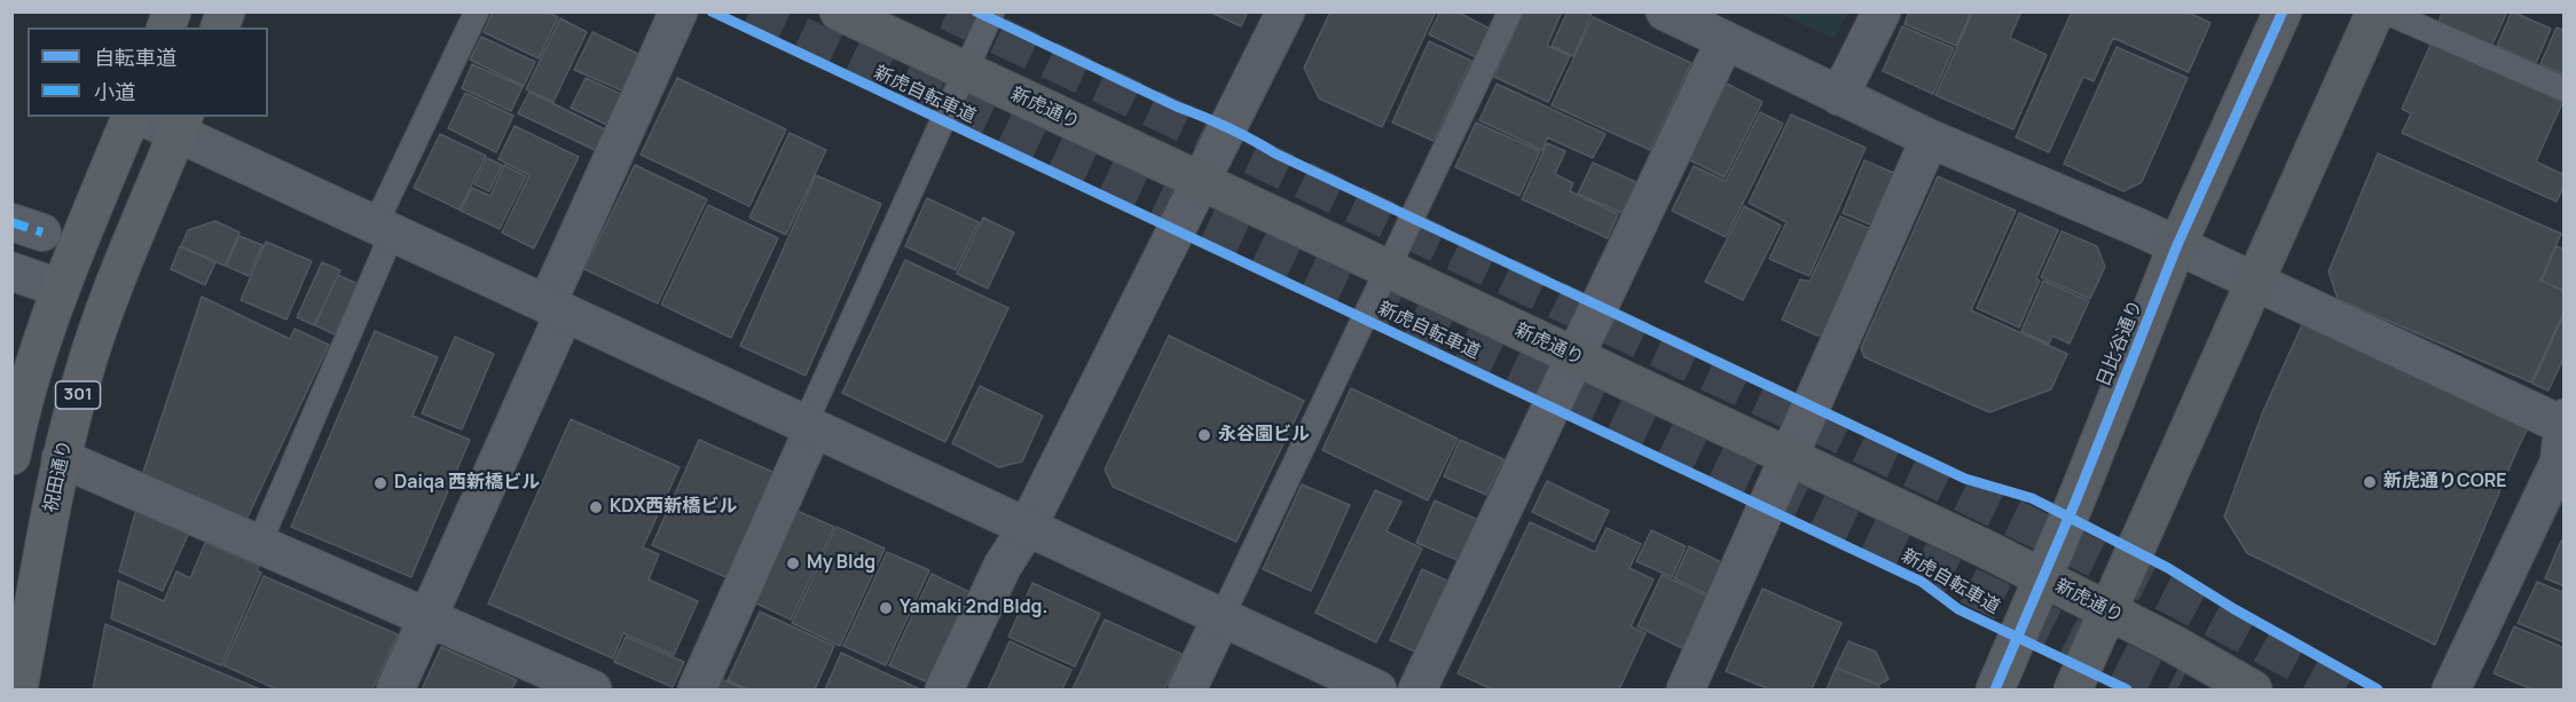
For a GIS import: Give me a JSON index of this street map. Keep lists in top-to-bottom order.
{
  "streets": {
    "main road": [
      "新虎通り",
      "日比谷通り",
      "301",
      "祝田通り"
    ],
    "cycle path": ["新虎自転車道"]
  },
  "crossings": [
    ["新虎通り", "日比谷通り"]
  ],
  "places": [
    "永谷園ビル",
    "新虎通りCORE",
    "Daiqa 西新橋ビル",
    "KDX西新橋ビル",
    "My Bldg",
    "Yamaki 2nd Bldg."
  ],
  "legend": ["自転車道", "小道"]
}
